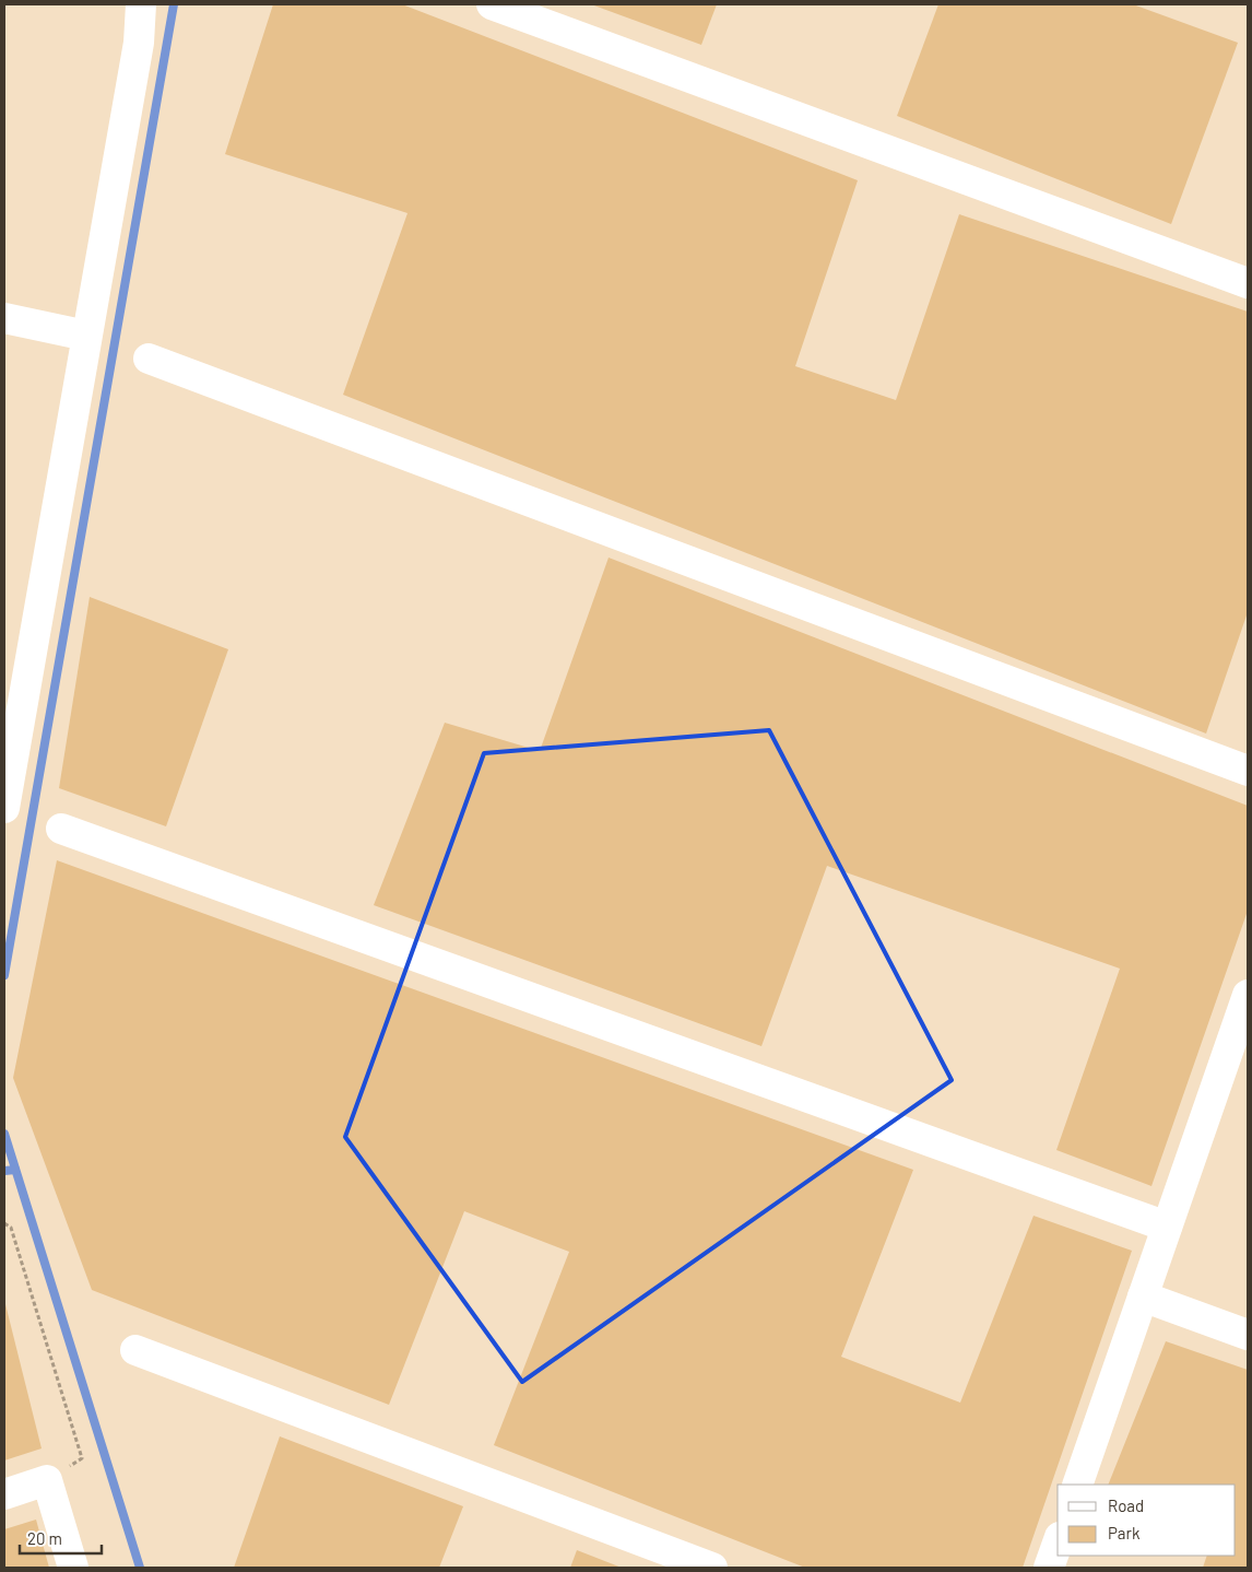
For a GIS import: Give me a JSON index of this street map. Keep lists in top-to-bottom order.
{
  "legend": ["Road", "Park"],
  "scale_bar": "20 m"
}
